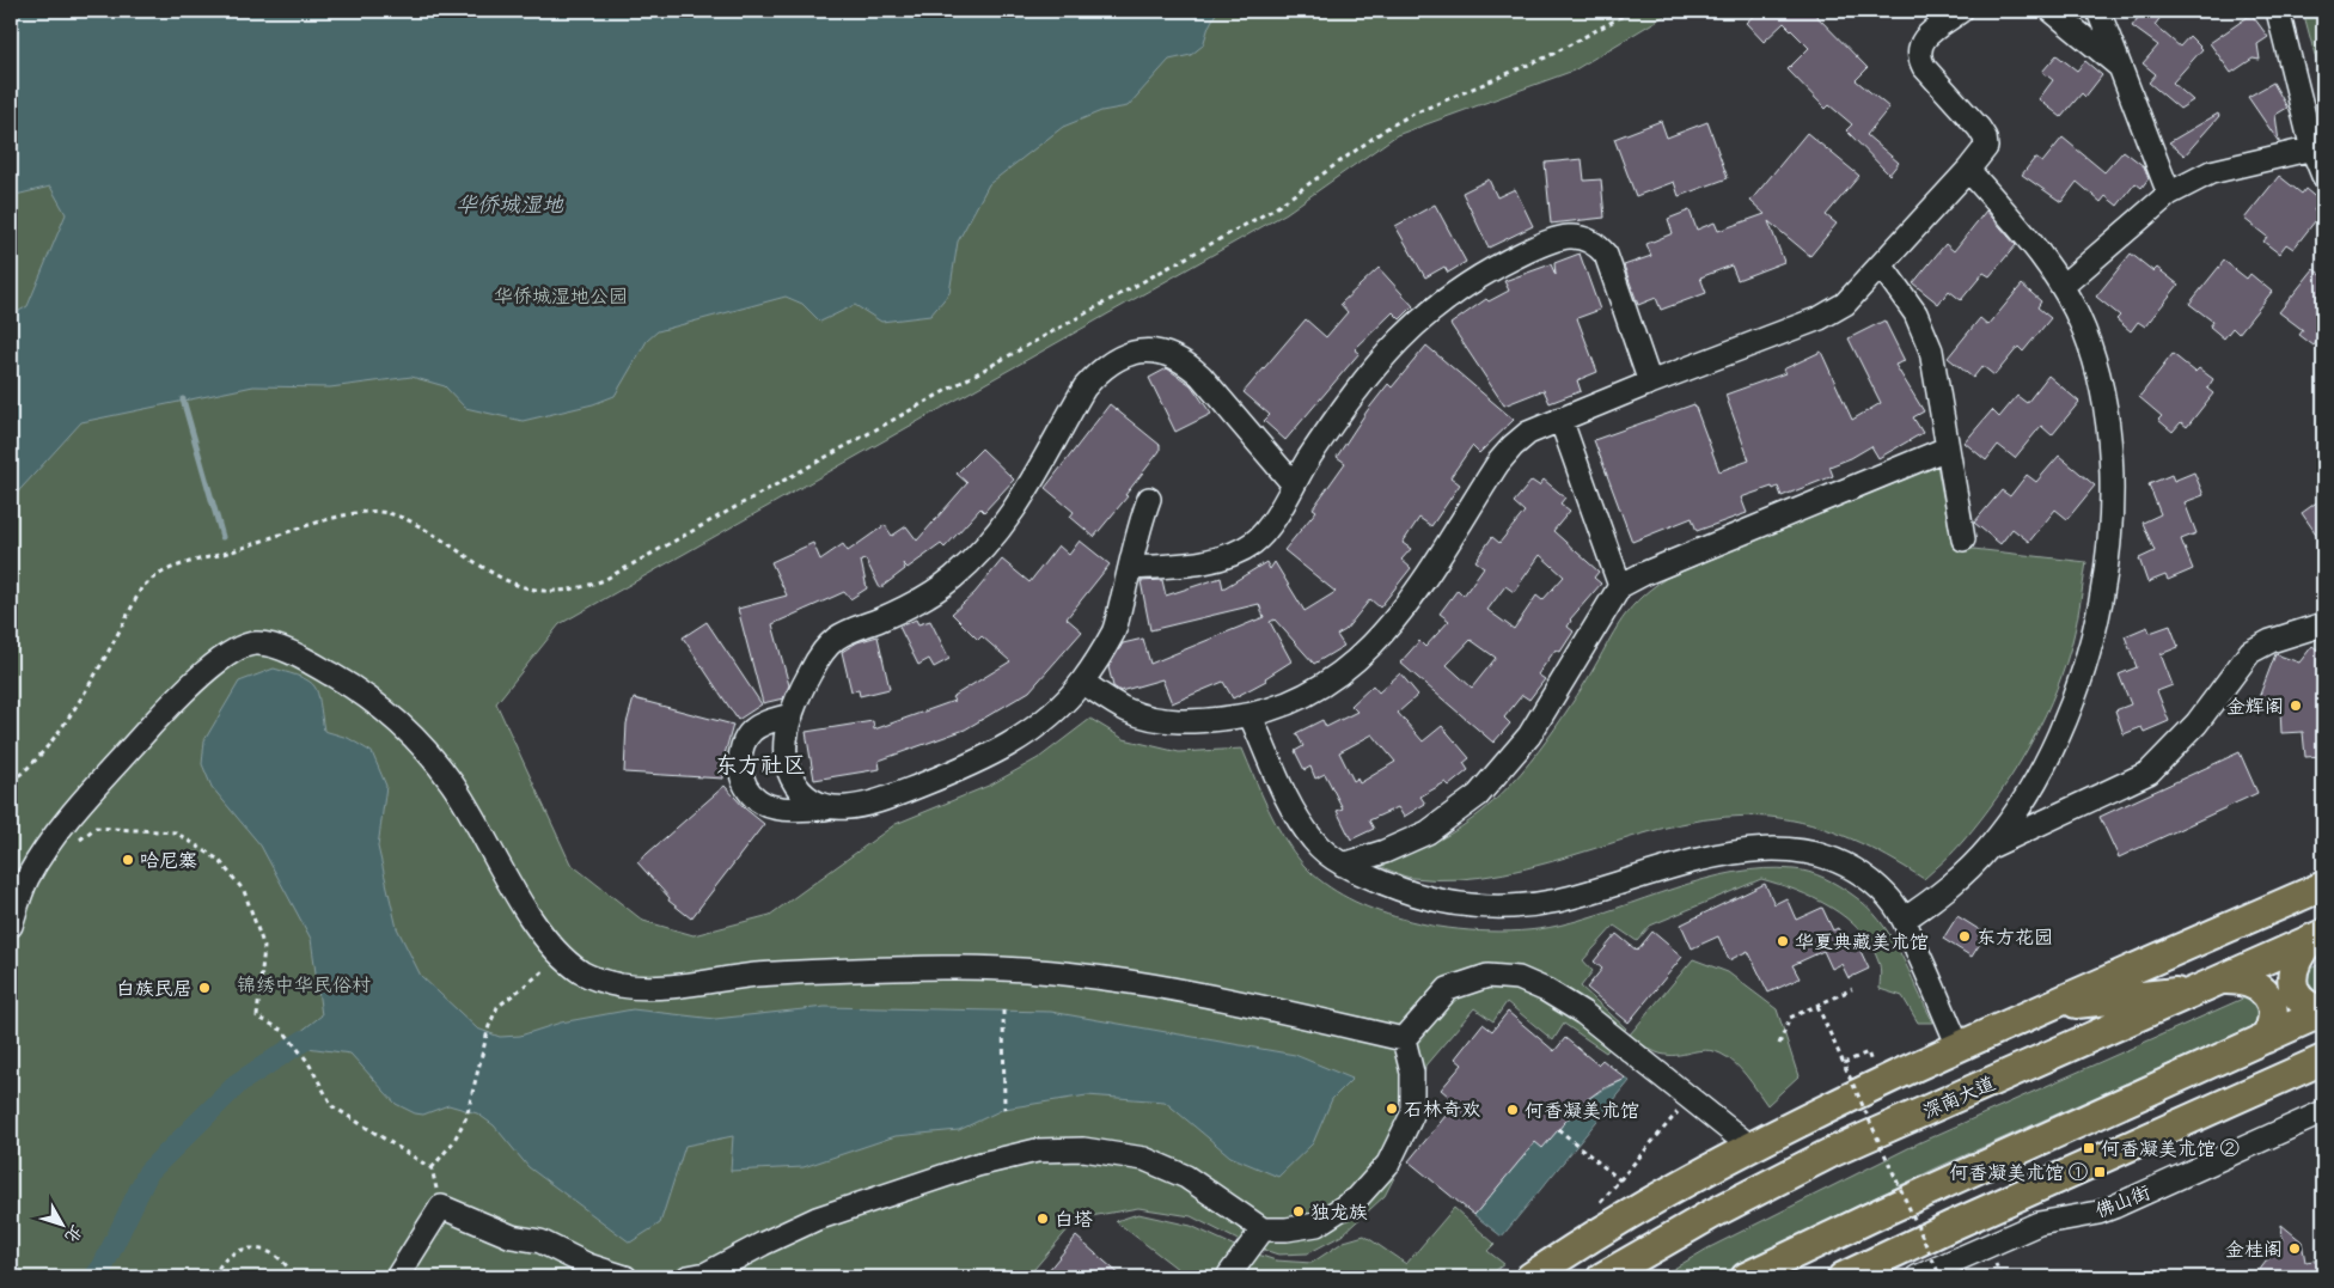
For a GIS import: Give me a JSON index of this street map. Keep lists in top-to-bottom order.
{
  "streets": {
    "main road": ["深南大道"],
    "street": ["佛山街"]
  },
  "districts": ["东方社区"],
  "water": ["华侨城湿地"],
  "parks": ["华侨城湿地公园", "锦绣中华民俗村"],
  "places": {
    "other": [
      "金辉阁",
      "哈尼寨",
      "东方花园",
      "华夏典藏美术馆",
      "白族民居",
      "石林奇欢",
      "何香凝美术馆",
      "独龙族",
      "白塔",
      "金桂阁"
    ],
    "transit": ["何香凝美术馆 ②", "何香凝美术馆 ①"]
  },
  "north": "bottom right"
}
